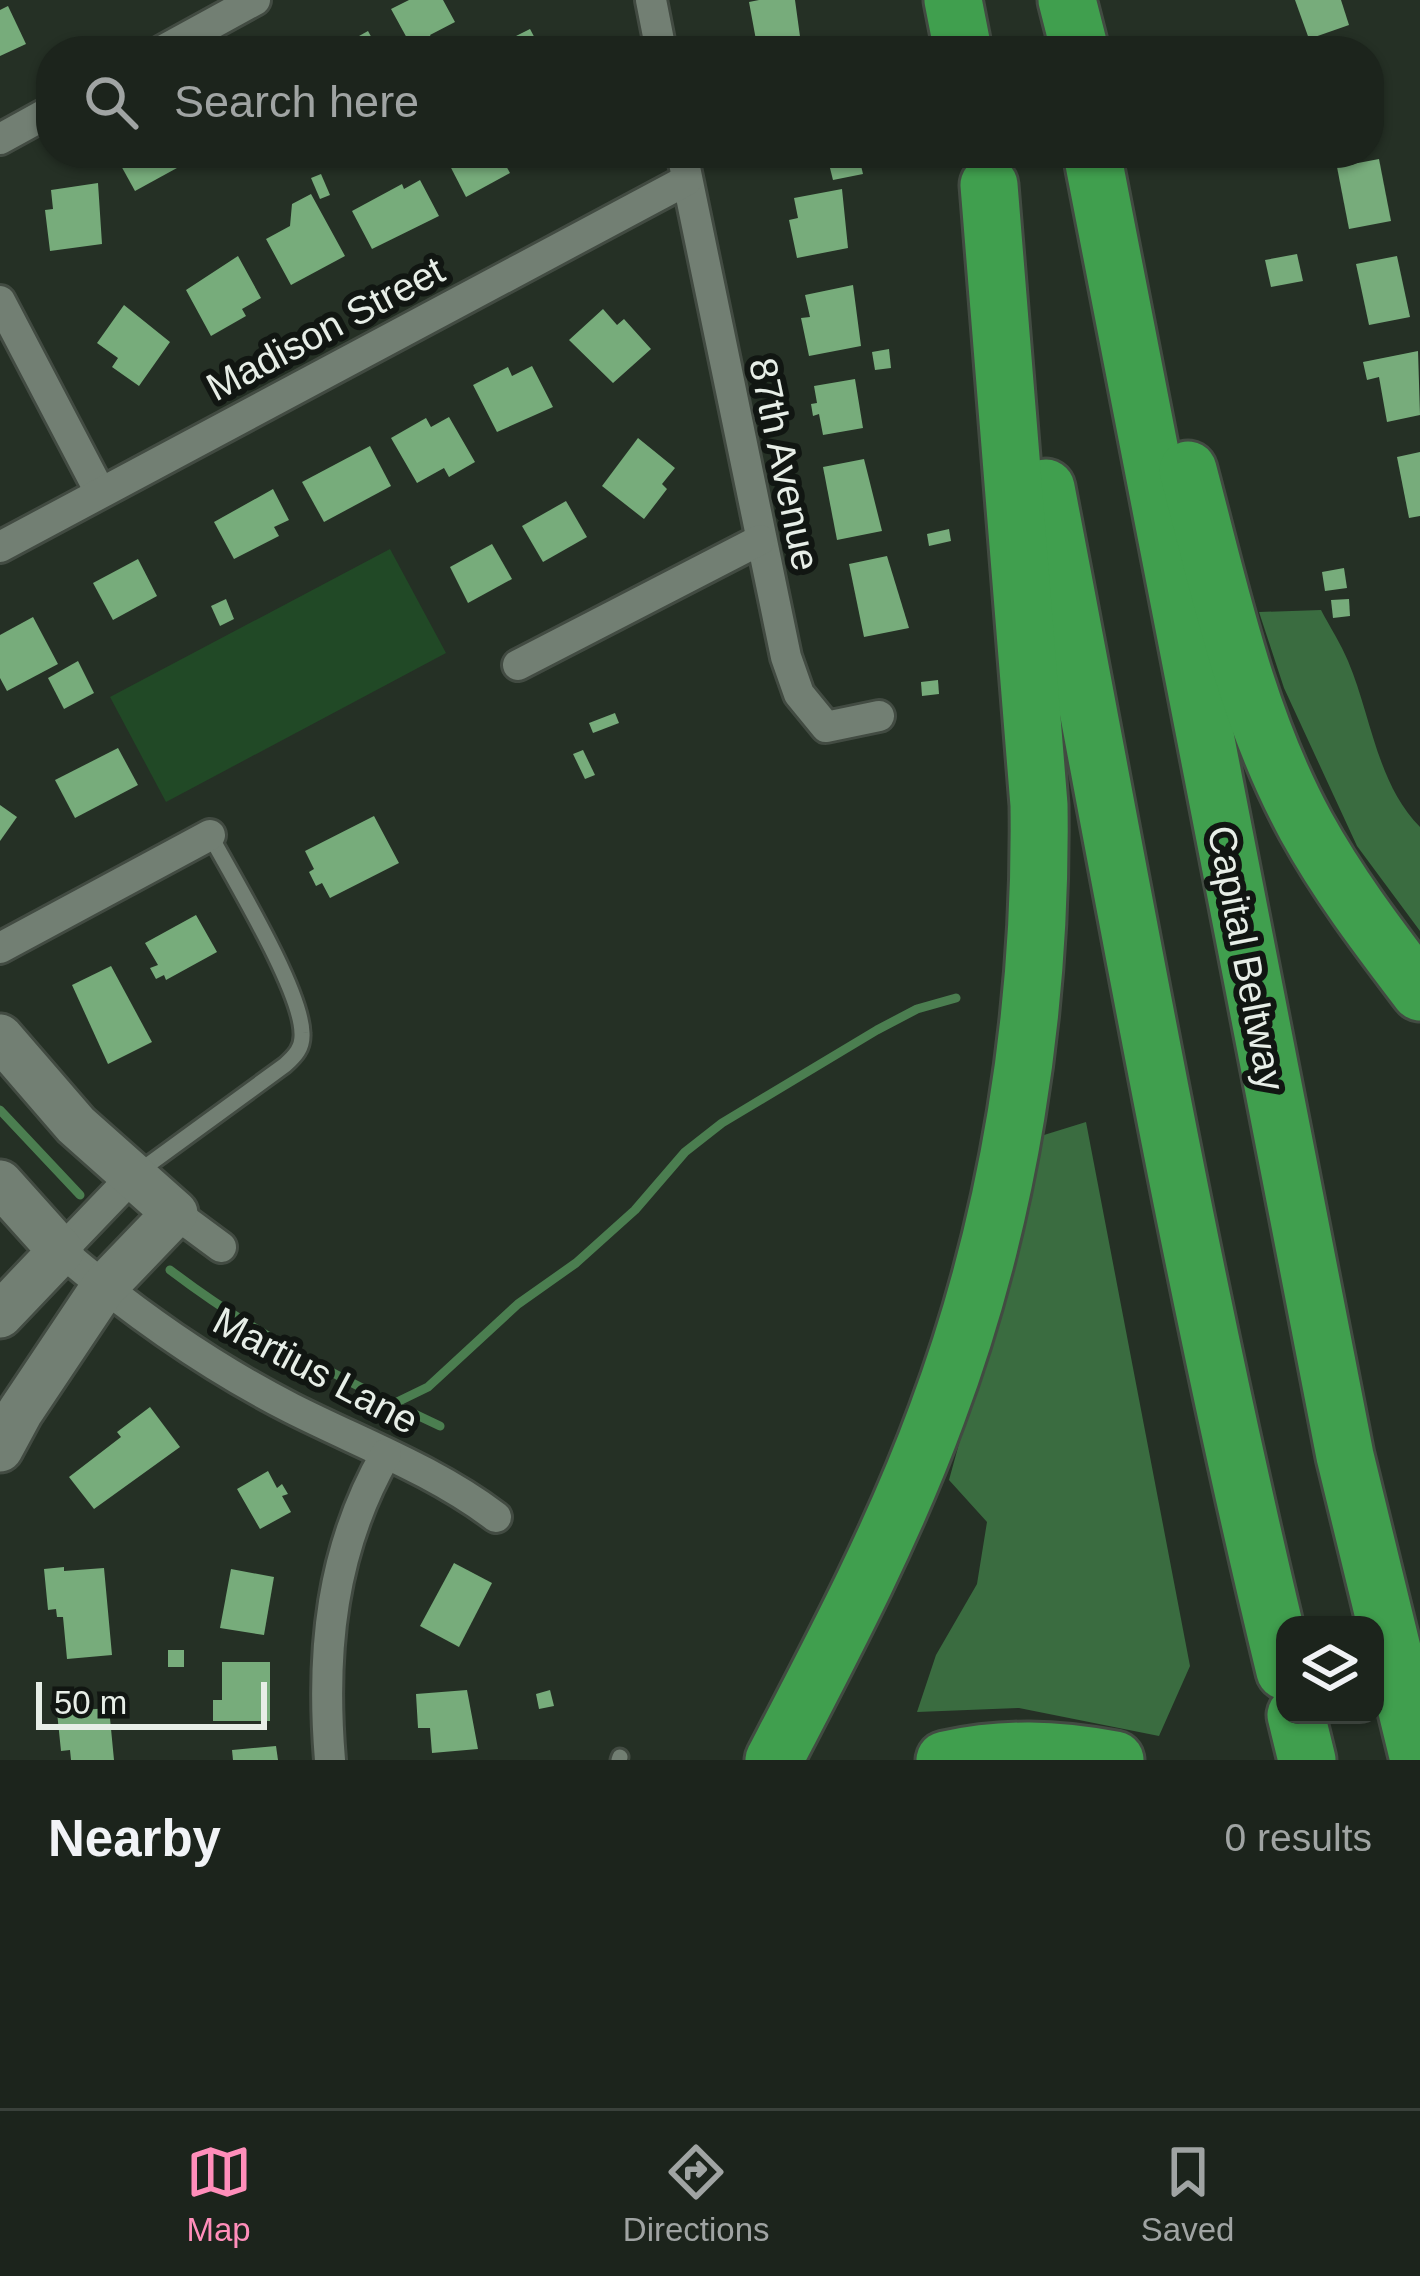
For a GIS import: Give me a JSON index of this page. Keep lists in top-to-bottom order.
{
  "streets": {
    "highway": ["Capital Beltway"],
    "street": ["Madison Street", "87th Avenue", "Martius Lane"]
  },
  "scale_bar": "50 m",
  "page": {
    "search": "Search here",
    "scale": "50 m",
    "heading": ["Nearby", "0 results"],
    "nav": ["Map", "Directions", "Saved"]
  }
}
